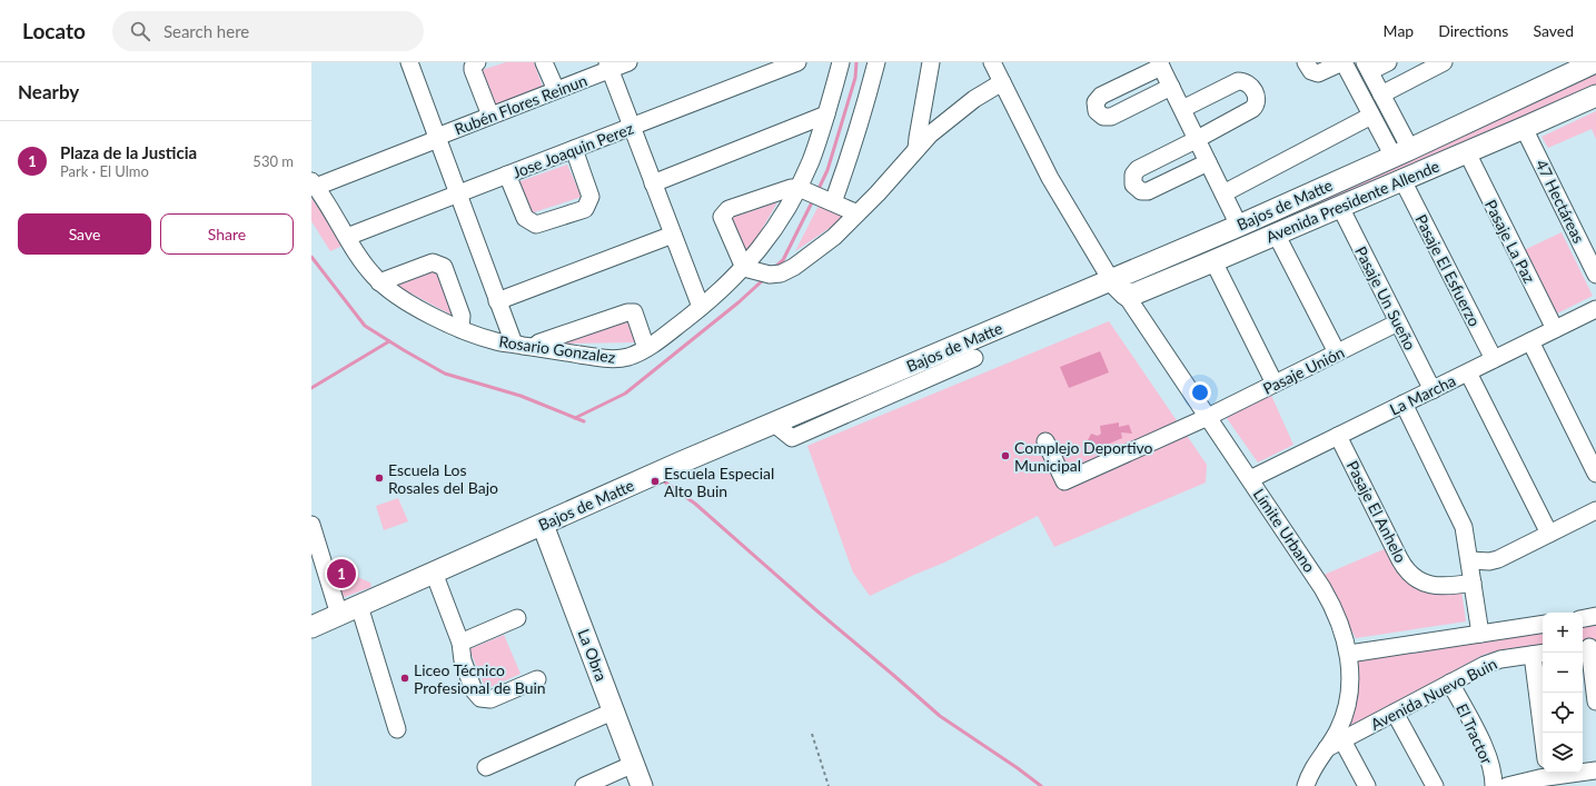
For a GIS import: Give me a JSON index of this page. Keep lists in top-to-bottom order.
{
  "streets": {
    "main road": ["Avenida Presidente Allende", "Bajos de Matte", "La Obra"],
    "street": [
      "Rubén Flores Reinun",
      "Jose Joaquin Perez",
      "47 Hectáreas",
      "Pasaje La Paz",
      "Pasaje El Esfuerzo",
      "Pasaje Un Sueño",
      "Rosario Gonzalez",
      "Pasaje Unión",
      "La Marcha",
      "Pasaje El Anhelo",
      "Límite Urbano",
      "Avenida Nuevo Buin",
      "El Tractor"
    ]
  },
  "crossings": [
    ["Rubén Flores Reinun", "Rosario Gonzalez"],
    ["Jose Joaquin Perez", "Rosario Gonzalez"],
    ["Avenida Presidente Allende", "47 Hectáreas"],
    ["Avenida Presidente Allende", "Bajos de Matte"],
    ["Avenida Presidente Allende", "Pasaje La Paz"],
    ["Avenida Presidente Allende", "Pasaje El Esfuerzo"],
    ["Avenida Presidente Allende", "Pasaje Un Sueño"],
    ["Avenida Presidente Allende", "Límite Urbano"],
    ["Bajos de Matte", "Límite Urbano"],
    ["Bajos de Matte", "La Obra"],
    ["Pasaje La Paz", "La Marcha"],
    ["Pasaje El Esfuerzo", "La Marcha"],
    ["Pasaje Un Sueño", "Pasaje Unión"],
    ["Pasaje Un Sueño", "La Marcha"],
    ["Pasaje Unión", "Límite Urbano"],
    ["La Marcha", "Pasaje El Anhelo"],
    ["La Marcha", "Límite Urbano"],
    ["Límite Urbano", "Avenida Nuevo Buin"],
    ["Avenida Nuevo Buin", "El Tractor"]
  ],
  "places": [
    "Complejo Deportivo Municipal",
    "Escuela Los Rosales del Bajo",
    "Escuela Especial Alto Buin",
    "Liceo Técnico Profesional de Buin"
  ],
  "page": {
    "header": "Locato",
    "search": "Search here",
    "nav": ["Map", "Directions", "Saved"],
    "heading": "Nearby",
    "list": [
      {
        "mark": "1",
        "name": "Plaza de la Justicia",
        "note": "Park · El Ulmo",
        "value": "530 m"
      }
    ],
    "buttons": ["Save", "Share"],
    "pins": "1",
    "map_buttons": ["+", "−"]
  }
}
